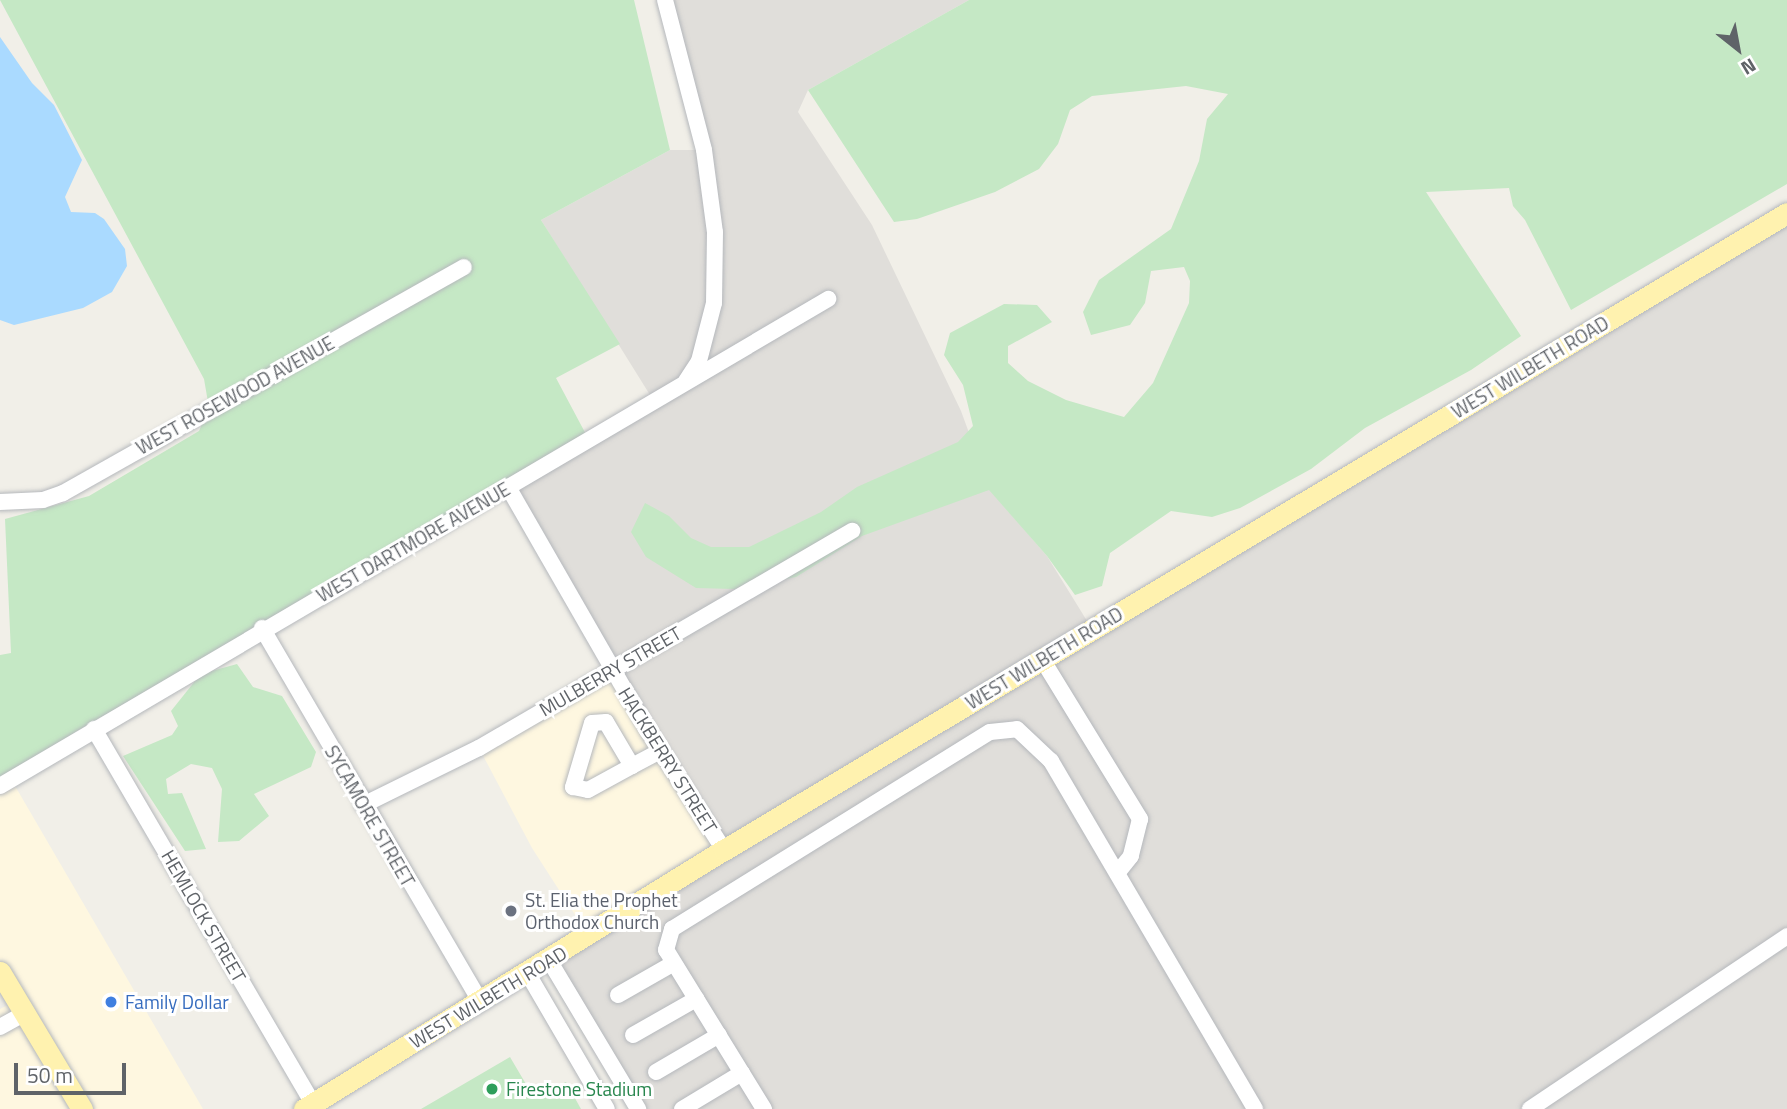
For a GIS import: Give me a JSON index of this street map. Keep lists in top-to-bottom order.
{
  "streets": {
    "main road": ["WEST WILBETH ROAD"],
    "street": [
      "WEST ROSEWOOD AVENUE",
      "WEST DARTMORE AVENUE",
      "MULBERRY STREET",
      "HACKBERRY STREET",
      "SYCAMORE STREET",
      "HEMLOCK STREET"
    ]
  },
  "crossings": [
    ["WEST WILBETH ROAD", "HACKBERRY STREET"],
    ["WEST WILBETH ROAD", "SYCAMORE STREET"],
    ["WEST WILBETH ROAD", "HEMLOCK STREET"],
    ["WEST DARTMORE AVENUE", "HACKBERRY STREET"],
    ["WEST DARTMORE AVENUE", "SYCAMORE STREET"],
    ["WEST DARTMORE AVENUE", "HEMLOCK STREET"],
    ["MULBERRY STREET", "HACKBERRY STREET"],
    ["MULBERRY STREET", "SYCAMORE STREET"]
  ],
  "places": ["St. Elia the Prophet Orthodox Church", "Family Dollar", "Firestone Stadium"],
  "scale_bar": "50 m",
  "north": "bottom right"
}
